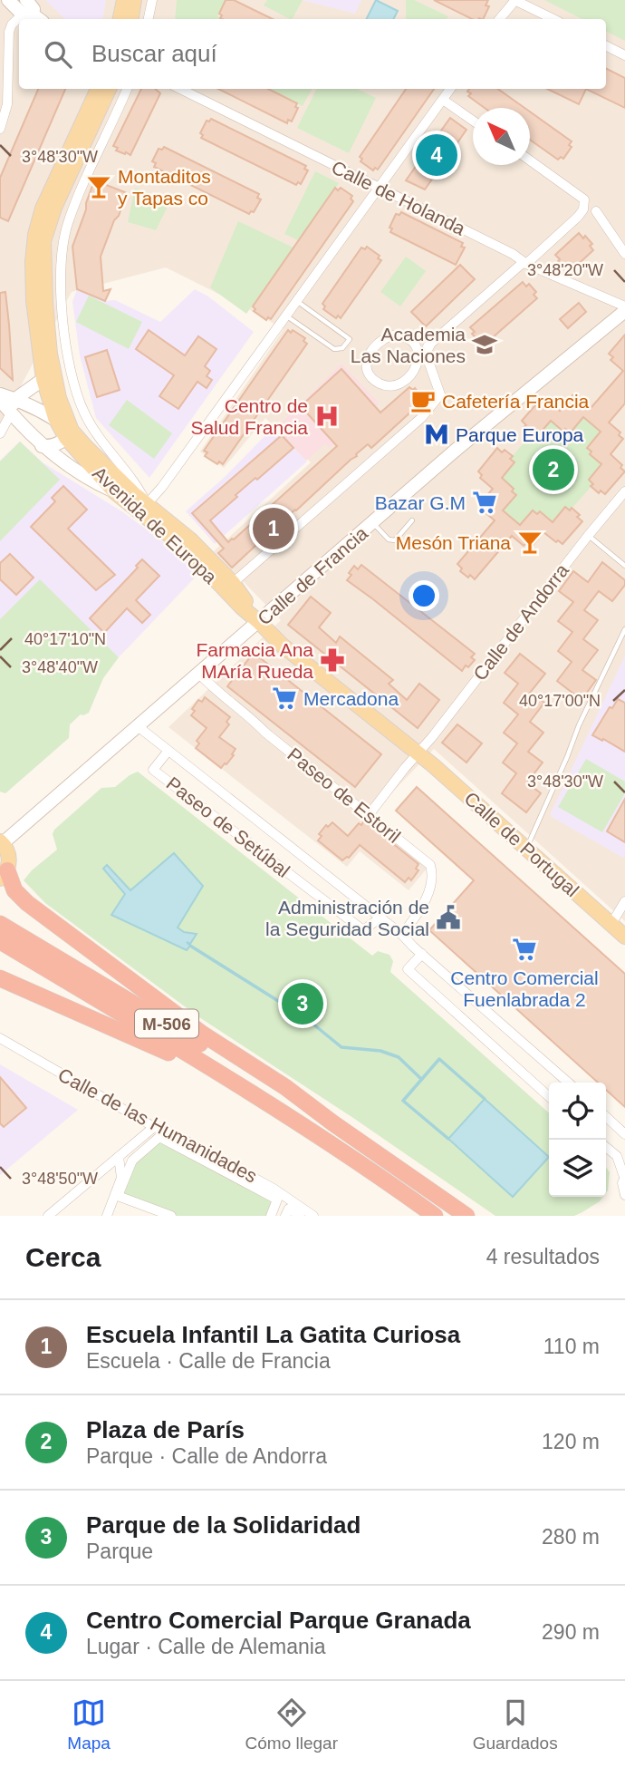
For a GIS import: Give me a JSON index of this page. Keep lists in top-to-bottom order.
{
  "streets": {
    "highway": ["M-506"],
    "main road": ["Avenida de Europa", "Calle de Francia", "Calle de Portugal"],
    "street": [
      "Calle de Holanda",
      "Calle de Andorra",
      "Paseo de Estoril",
      "Paseo de Setúbal",
      "Calle de las Humanidades"
    ]
  },
  "crossings": [
    ["Avenida de Europa", "Calle de Francia"],
    ["Avenida de Europa", "Calle de Portugal"],
    ["Calle de Francia", "Paseo de Estoril"],
    ["Calle de Francia", "Paseo de Setúbal"],
    ["Calle de Francia", "Calle de Portugal"],
    ["Calle de Andorra", "Calle de Portugal"],
    ["Paseo de Estoril", "Paseo de Setúbal"]
  ],
  "places": {
    "bar": ["Montaditos y Tapas co", "Mesón Triana"],
    "school or university": ["Academia Las Naciones"],
    "cafe": ["Cafetería Francia"],
    "hospital": ["Centro de Salud Francia"],
    "metro station": ["Parque Europa"],
    "supermarket": ["Bazar G.M", "Mercadona", "Centro Comercial Fuenlabrada 2"],
    "pharmacy": ["Farmacia Ana MAría Rueda"],
    "public building": ["Administración de la Seguridad Social"]
  },
  "north": "top left",
  "page": {
    "search": "Buscar aquí",
    "pins": [
      "4",
      "2",
      "1",
      "3"
    ],
    "heading": ["Cerca", "4 resultados"],
    "list": [
      {
        "mark": "1",
        "name": "Escuela Infantil La Gatita Curiosa",
        "note": "Escuela · Calle de Francia",
        "value": "110 m"
      },
      {
        "mark": "2",
        "name": "Plaza de París",
        "note": "Parque · Calle de Andorra",
        "value": "120 m"
      },
      {
        "mark": "3",
        "name": "Parque de la Solidaridad",
        "note": "Parque",
        "value": "280 m"
      },
      {
        "mark": "4",
        "name": "Centro Comercial Parque Granada",
        "note": "Lugar · Calle de Alemania",
        "value": "290 m"
      }
    ],
    "nav": ["Mapa", "Cómo llegar", "Guardados"]
  },
  "coordinates": [
    "3°48'30\"W",
    "3°48'20\"W",
    "40°17'10\"N",
    "3°48'40\"W",
    "40°17'00\"N",
    "3°48'50\"W"
  ]
}
